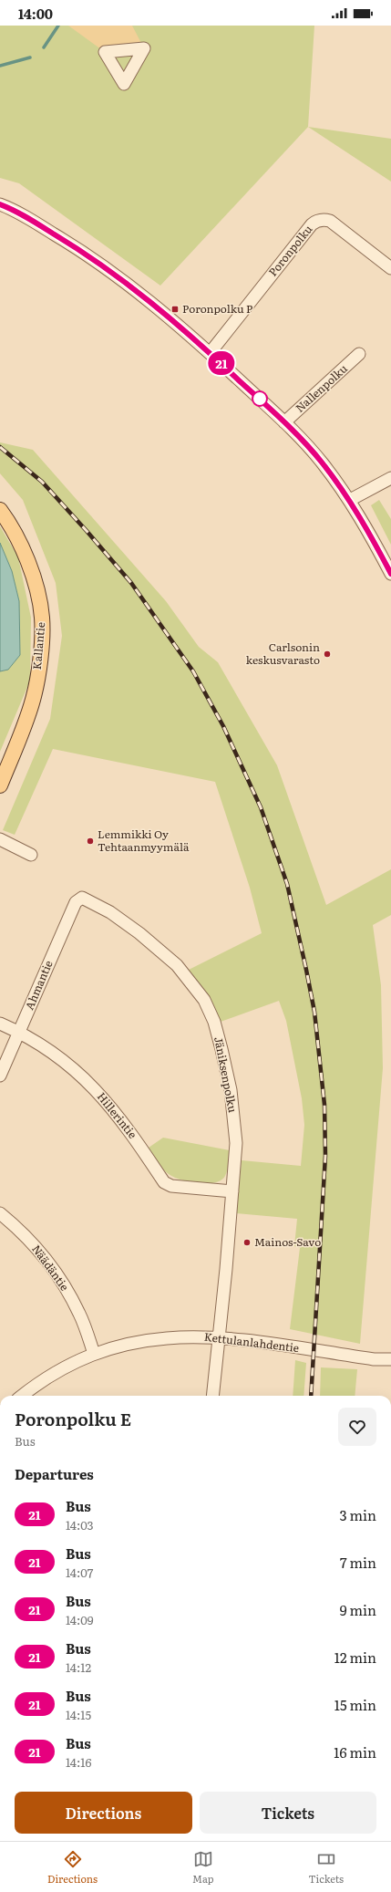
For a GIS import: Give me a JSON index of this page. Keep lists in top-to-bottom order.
{
  "streets": {
    "main road": ["Kallantie"],
    "street": [
      "Poronpolku",
      "Nallenpolku",
      "Ahmantie",
      "Jäniksenpolku",
      "Hillerintie",
      "Näädäntie",
      "Kettulanlahdentie"
    ]
  },
  "crossings": [
    ["Ahmantie", "Jäniksenpolku"],
    ["Ahmantie", "Hillerintie"],
    ["Jäniksenpolku", "Hillerintie"],
    ["Jäniksenpolku", "Kettulanlahdentie"],
    ["Näädäntie", "Kettulanlahdentie"]
  ],
  "places": {
    "transit": ["Poronpolku P"],
    "other": ["Carlsonin keskusvarasto", "Lemmikki Oy Tehtaanmyymälä", "Mainos-Savo"]
  },
  "lines": ["bus line 21"],
  "page": {
    "status": "14:00",
    "on_map": "21",
    "heading": [
      ["Poronpolku E", "Bus"],
      "Departures"
    ],
    "list": [
      {
        "mark": "21",
        "name": "Bus",
        "note": "14:03",
        "value": "3 min"
      },
      {
        "mark": "21",
        "name": "Bus",
        "note": "14:07",
        "value": "7 min"
      },
      {
        "mark": "21",
        "name": "Bus",
        "note": "14:09",
        "value": "9 min"
      },
      {
        "mark": "21",
        "name": "Bus",
        "note": "14:12",
        "value": "12 min"
      },
      {
        "mark": "21",
        "name": "Bus",
        "note": "14:15",
        "value": "15 min"
      },
      {
        "mark": "21",
        "name": "Bus",
        "note": "14:16",
        "value": "16 min"
      }
    ],
    "buttons": ["Directions", "Tickets"],
    "tabs": ["Directions", "Map", "Tickets"]
  }
}
